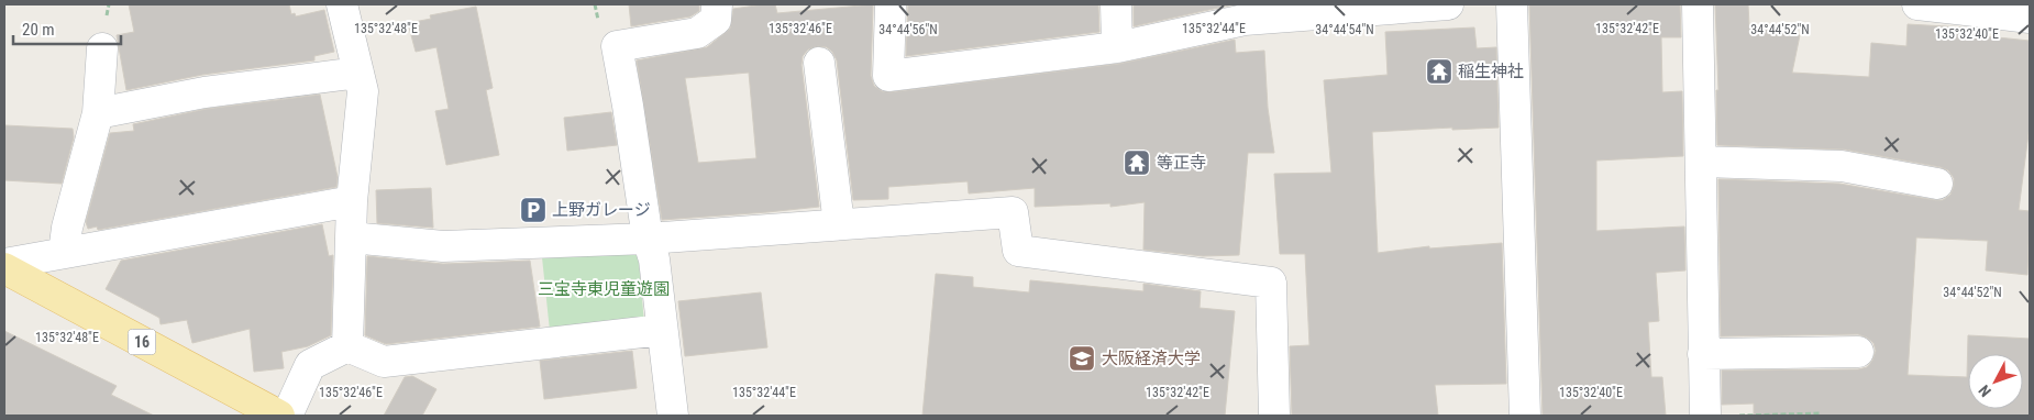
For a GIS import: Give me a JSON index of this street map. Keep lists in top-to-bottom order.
{
  "streets": {
    "main road": ["16"]
  },
  "parks": ["三宝寺東児童遊園"],
  "places": {
    "temple": ["稲生神社", "等正寺"],
    "parking": ["上野ガレージ"],
    "school or university": ["大阪経済大学"]
  },
  "scale_bar": "20 m",
  "north": "bottom left",
  "coordinates": [
    "135°32'48\"E",
    "135°32'46\"E",
    "135°32'44\"E",
    "135°32'42\"E",
    "34°44'56\"N",
    "34°44'54\"N",
    "34°44'52\"N",
    "135°32'40\"E"
  ]
}
